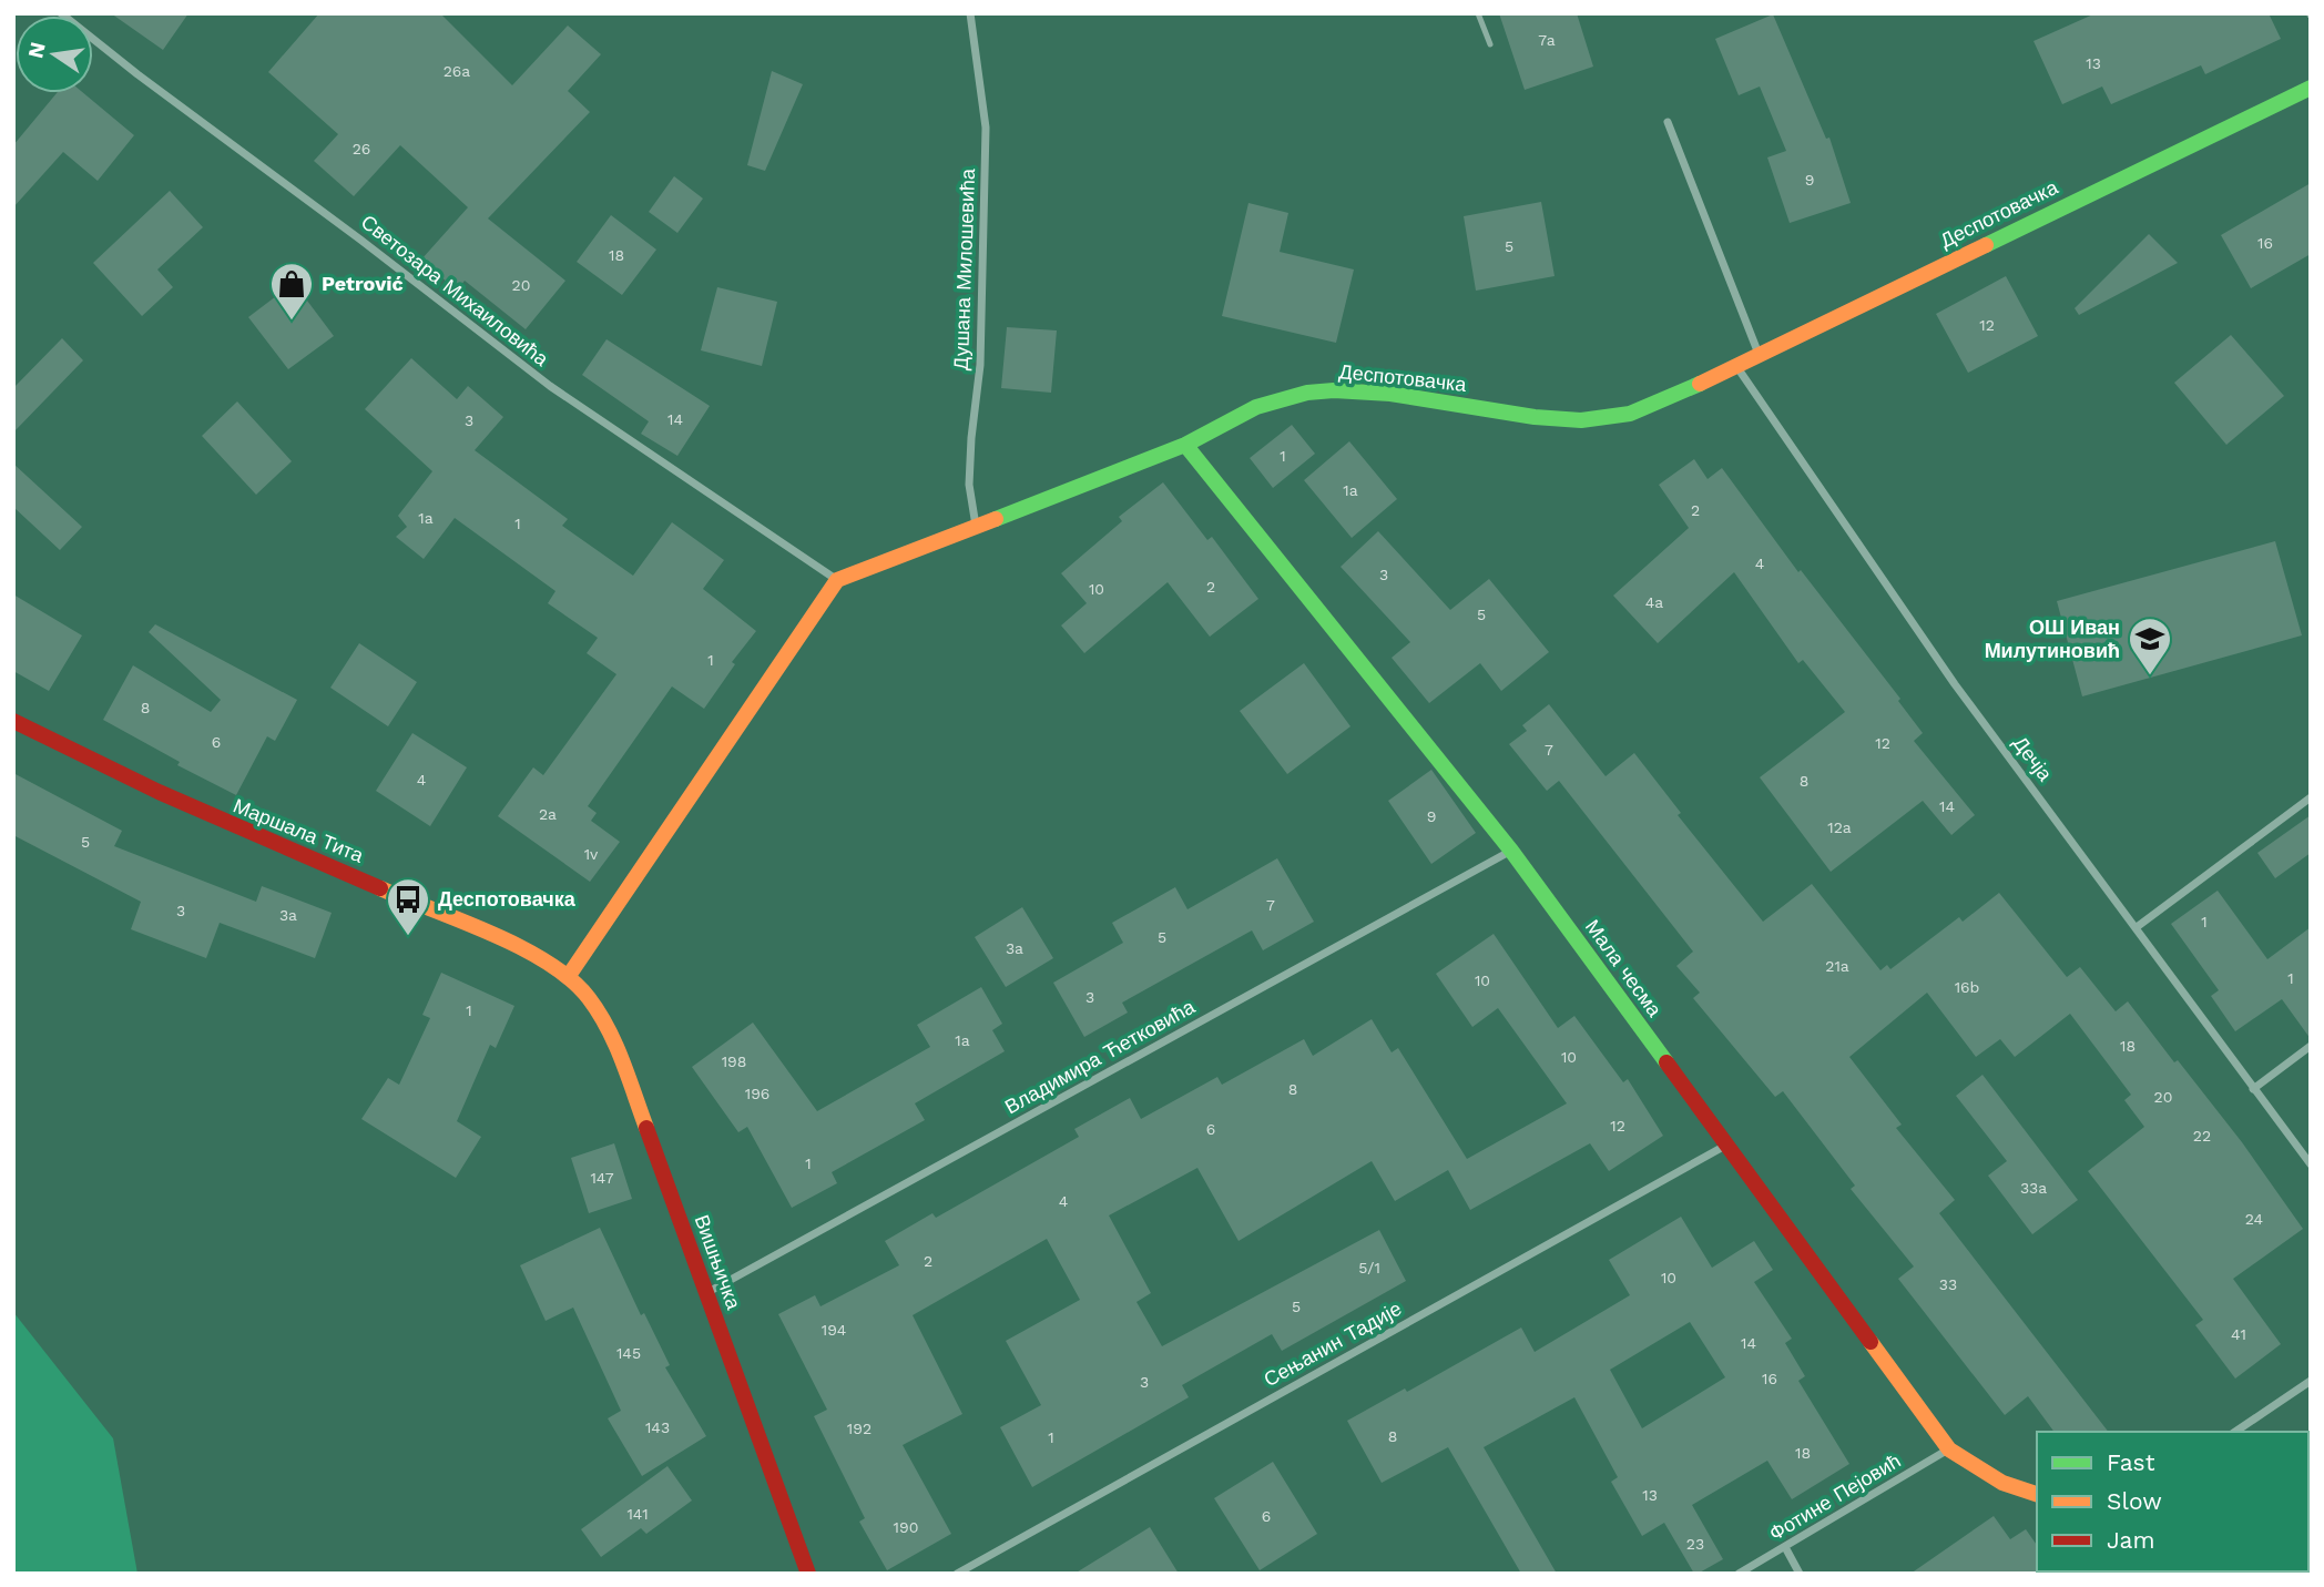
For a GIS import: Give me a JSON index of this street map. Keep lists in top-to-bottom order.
{
  "streets": {
    "street": [
      "Деспотовачка",
      "Душана Милошевића",
      "Светозара Михаиловића",
      "Дечја",
      "Маршала Тита",
      "Мала чесма",
      "Владимира Ћетковића",
      "Вишњичка",
      "Сењанин Тадије",
      "Фотине Пејовић"
    ]
  },
  "crossings": [
    ["Деспотовачка", "Душана Милошевића"],
    ["Деспотовачка", "Светозара Михаиловића"],
    ["Деспотовачка", "Дечја"],
    ["Деспотовачка", "Мала чесма"],
    ["Маршала Тита", "Вишњичка"],
    ["Мала чесма", "Владимира Ћетковића"],
    ["Мала чесма", "Сењанин Тадије"],
    ["Мала чесма", "Фотине Пејовић"],
    ["Владимира Ћетковића", "Вишњичка"]
  ],
  "places": {
    "shop": ["Petrović"],
    "school or university": ["ОШ Иван Милутиновић"],
    "bus stop": ["Деспотовачка"]
  },
  "house_numbers": [
    "7a",
    "13",
    "26a",
    "26",
    "9",
    "16",
    "5",
    "18",
    "20",
    "12",
    "14",
    "3",
    "1",
    "1a",
    "2",
    "1a",
    "1",
    "4",
    "3",
    "2",
    "10",
    "4a",
    "5",
    "1",
    "8",
    "6",
    "12",
    "7",
    "4",
    "8",
    "14",
    "2a",
    "9",
    "12a",
    "5",
    "1v",
    "7",
    "3",
    "3a",
    "1",
    "5",
    "3a",
    "21a",
    "1",
    "10",
    "16b",
    "3",
    "1",
    "1a",
    "18",
    "10",
    "198",
    "8",
    "196",
    "20",
    "12",
    "6",
    "22",
    "1",
    "147",
    "33a",
    "4",
    "24",
    "2",
    "5/1",
    "10",
    "33",
    "5",
    "194",
    "41",
    "14",
    "145",
    "16",
    "3",
    "143",
    "192",
    "8",
    "1",
    "18",
    "13",
    "141",
    "6",
    "190",
    "23"
  ],
  "legend": ["Fast", "Slow", "Jam"],
  "north": "left"
}
